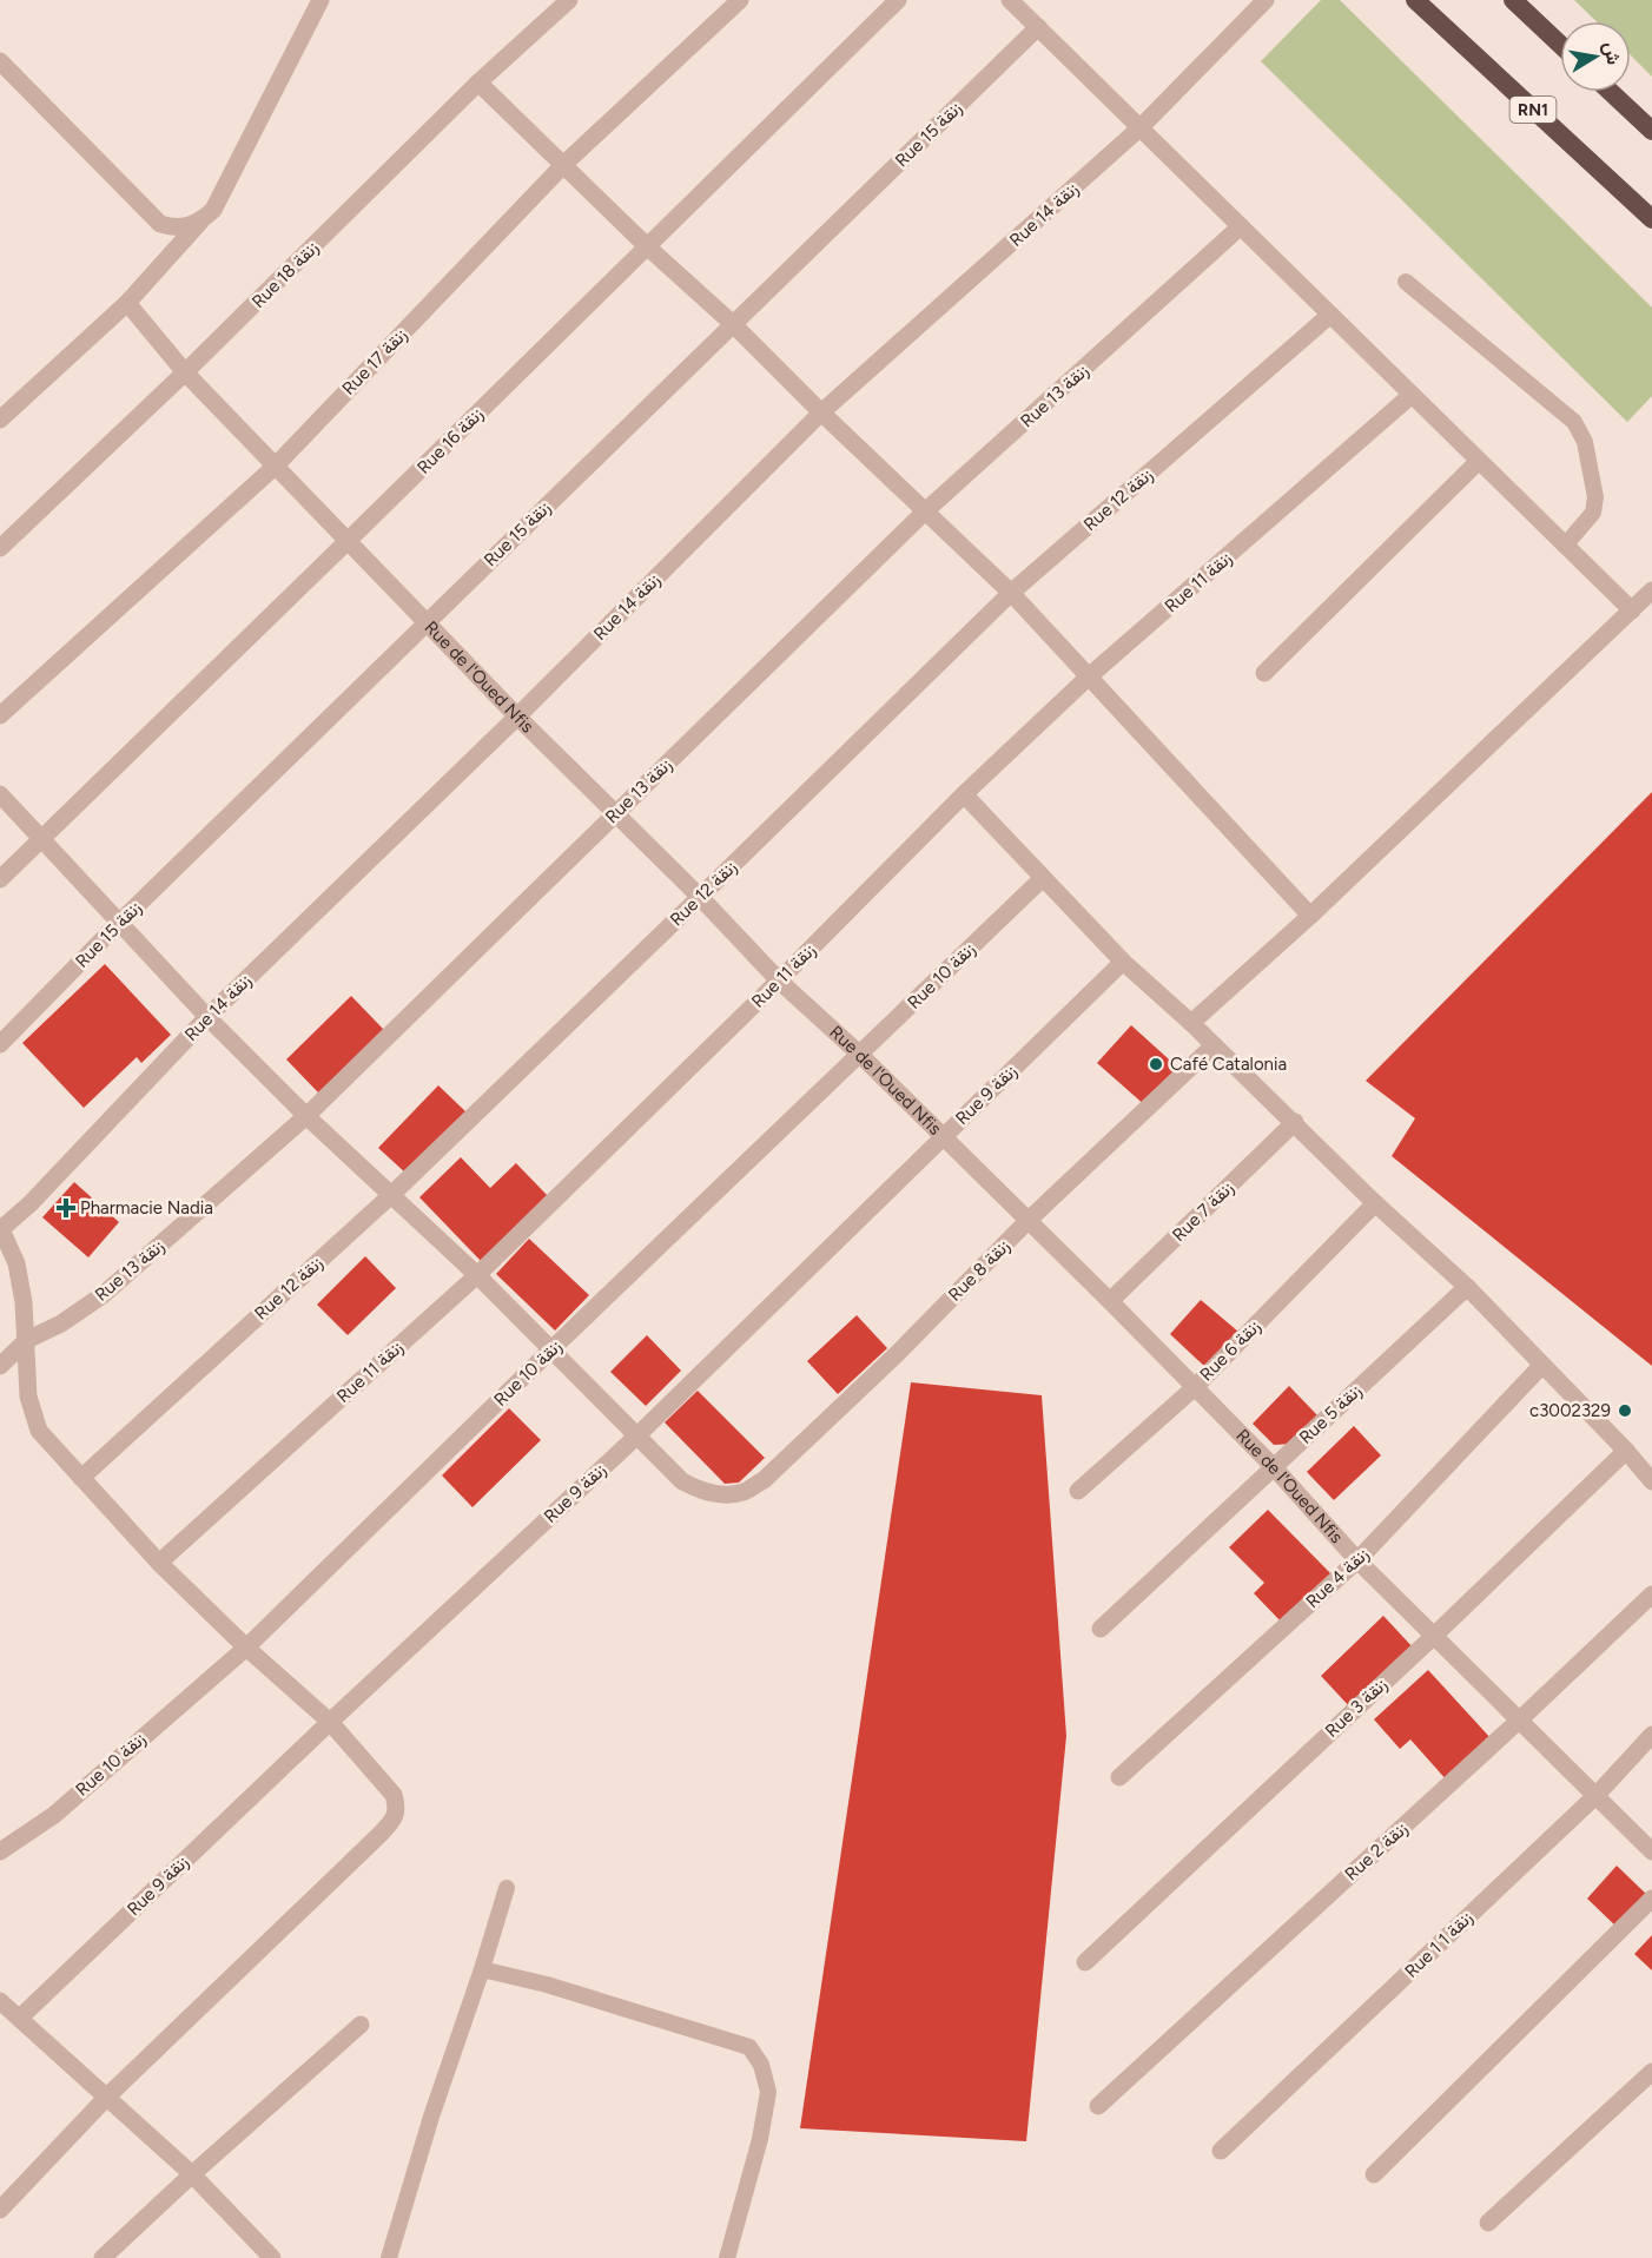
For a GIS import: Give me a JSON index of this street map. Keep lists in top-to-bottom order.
{
  "streets": {
    "highway": ["RN1"],
    "street": [
      "Rue 15 زنقة",
      "Rue 14 زنقة",
      "Rue 18 زنقة",
      "Rue 17 زنقة",
      "Rue 13 زنقة",
      "Rue 16 زنقة",
      "Rue 12 زنقة",
      "Rue 11 زنقة",
      "Rue de l'Oued Nfis",
      "Rue 10 زنقة",
      "Rue 9 زنقة",
      "Rue 7 زنقة",
      "Rue 8 زنقة",
      "Rue 6 زنقة",
      "Rue 5 زنقة",
      "Rue 4 زنقة",
      "Rue 3 زنقة",
      "Rue 2 زنقة",
      "Rue 1 زنقة 1"
    ]
  },
  "crossings": [
    ["Rue 15 زنقة", "Rue de l'Oued Nfis"],
    ["Rue 14 زنقة", "Rue de l'Oued Nfis"],
    ["Rue 18 زنقة", "Rue de l'Oued Nfis"],
    ["Rue 17 زنقة", "Rue de l'Oued Nfis"],
    ["Rue 13 زنقة", "Rue de l'Oued Nfis"],
    ["Rue 16 زنقة", "Rue de l'Oued Nfis"],
    ["Rue 12 زنقة", "Rue de l'Oued Nfis"],
    ["Rue 11 زنقة", "Rue de l'Oued Nfis"],
    ["Rue de l'Oued Nfis", "Rue 10 زنقة"],
    ["Rue de l'Oued Nfis", "Rue 9 زنقة"],
    ["Rue de l'Oued Nfis", "Rue 7 زنقة"],
    ["Rue de l'Oued Nfis", "Rue 8 زنقة"],
    ["Rue de l'Oued Nfis", "Rue 6 زنقة"],
    ["Rue de l'Oued Nfis", "Rue 5 زنقة"],
    ["Rue de l'Oued Nfis", "Rue 4 زنقة"],
    ["Rue de l'Oued Nfis", "Rue 3 زنقة"],
    ["Rue de l'Oued Nfis", "Rue 2 زنقة"],
    ["Rue de l'Oued Nfis", "Rue 1 زنقة 1"],
    ["Rue 9 زنقة", "Rue 8 زنقة"]
  ],
  "places": {
    "other": ["Café Catalonia", "c3002329"],
    "health": ["Pharmacie Nadia"]
  },
  "north": "right"
}
